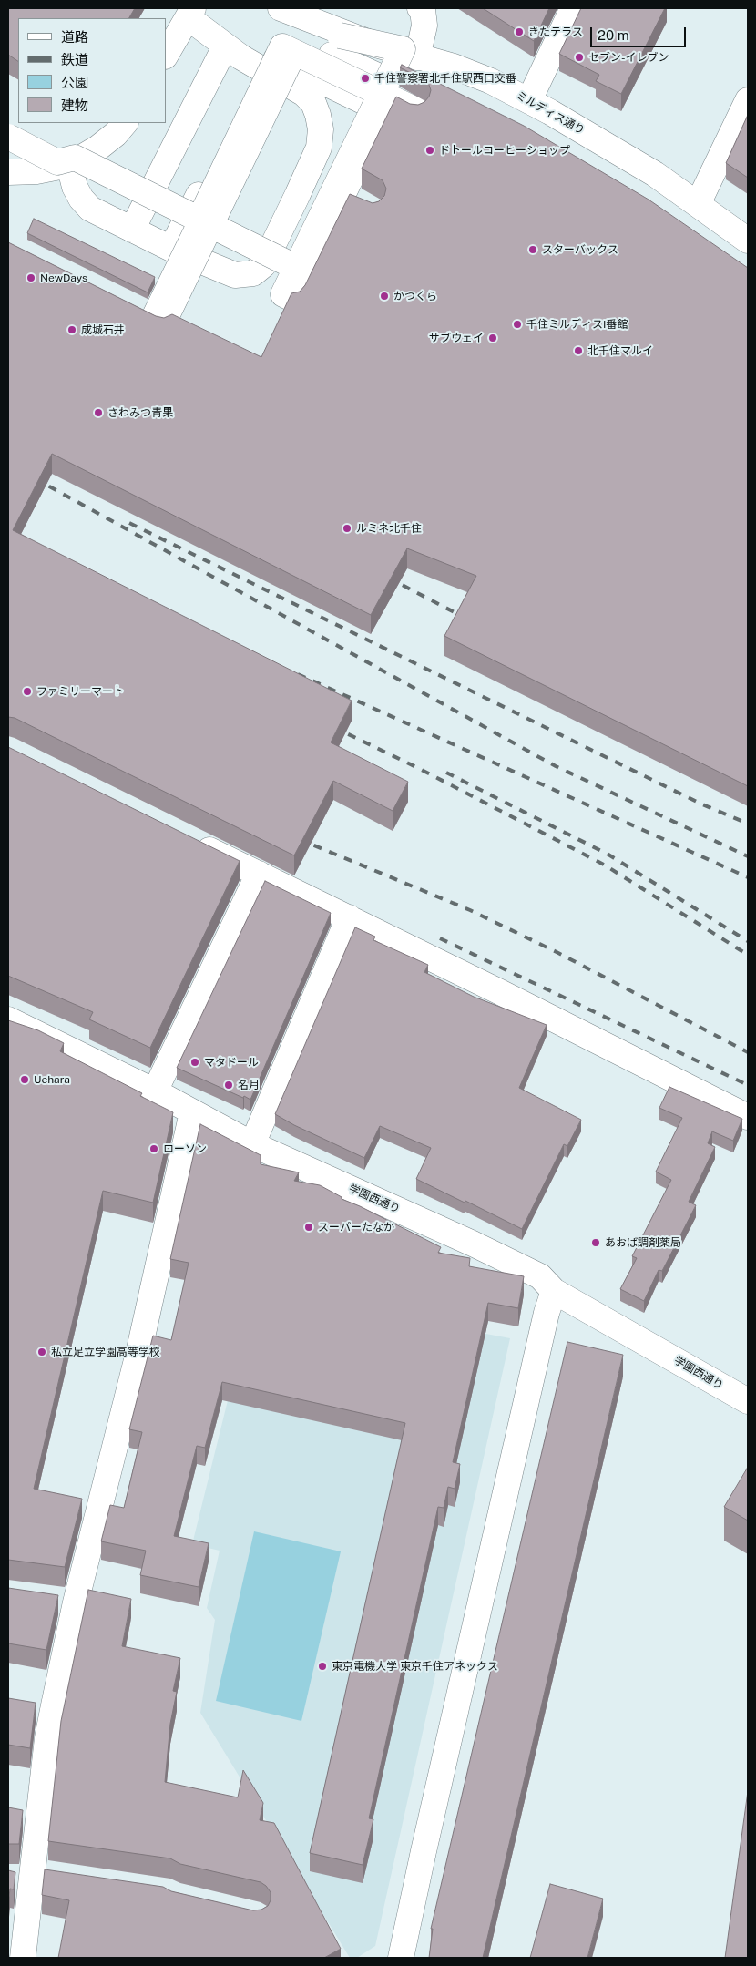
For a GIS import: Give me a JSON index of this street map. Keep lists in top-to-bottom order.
{
  "streets": {
    "street": ["ミルディス通り", "学園西通り"]
  },
  "places": [
    "きたテラス",
    "セブン-イレブン",
    "千住警察署北千住駅西口交番",
    "ドトールコーヒーショップ",
    "スターバックス",
    "NewDays",
    "かつくら",
    "千住ミルディスI番館",
    "成城石井",
    "サブウェイ",
    "北千住マルイ",
    "さわみつ青果",
    "ルミネ北千住",
    "ファミリーマート",
    "マタドール",
    "Uehara",
    "名月",
    "ローソン",
    "スーパーたなか",
    "あおば調剤薬局",
    "私立足立学園高等学校",
    "東京電機大学 東京千住アネックス"
  ],
  "legend": [
    "道路",
    "鉄道",
    "公園",
    "建物"
  ],
  "scale_bar": "20 m"
}
